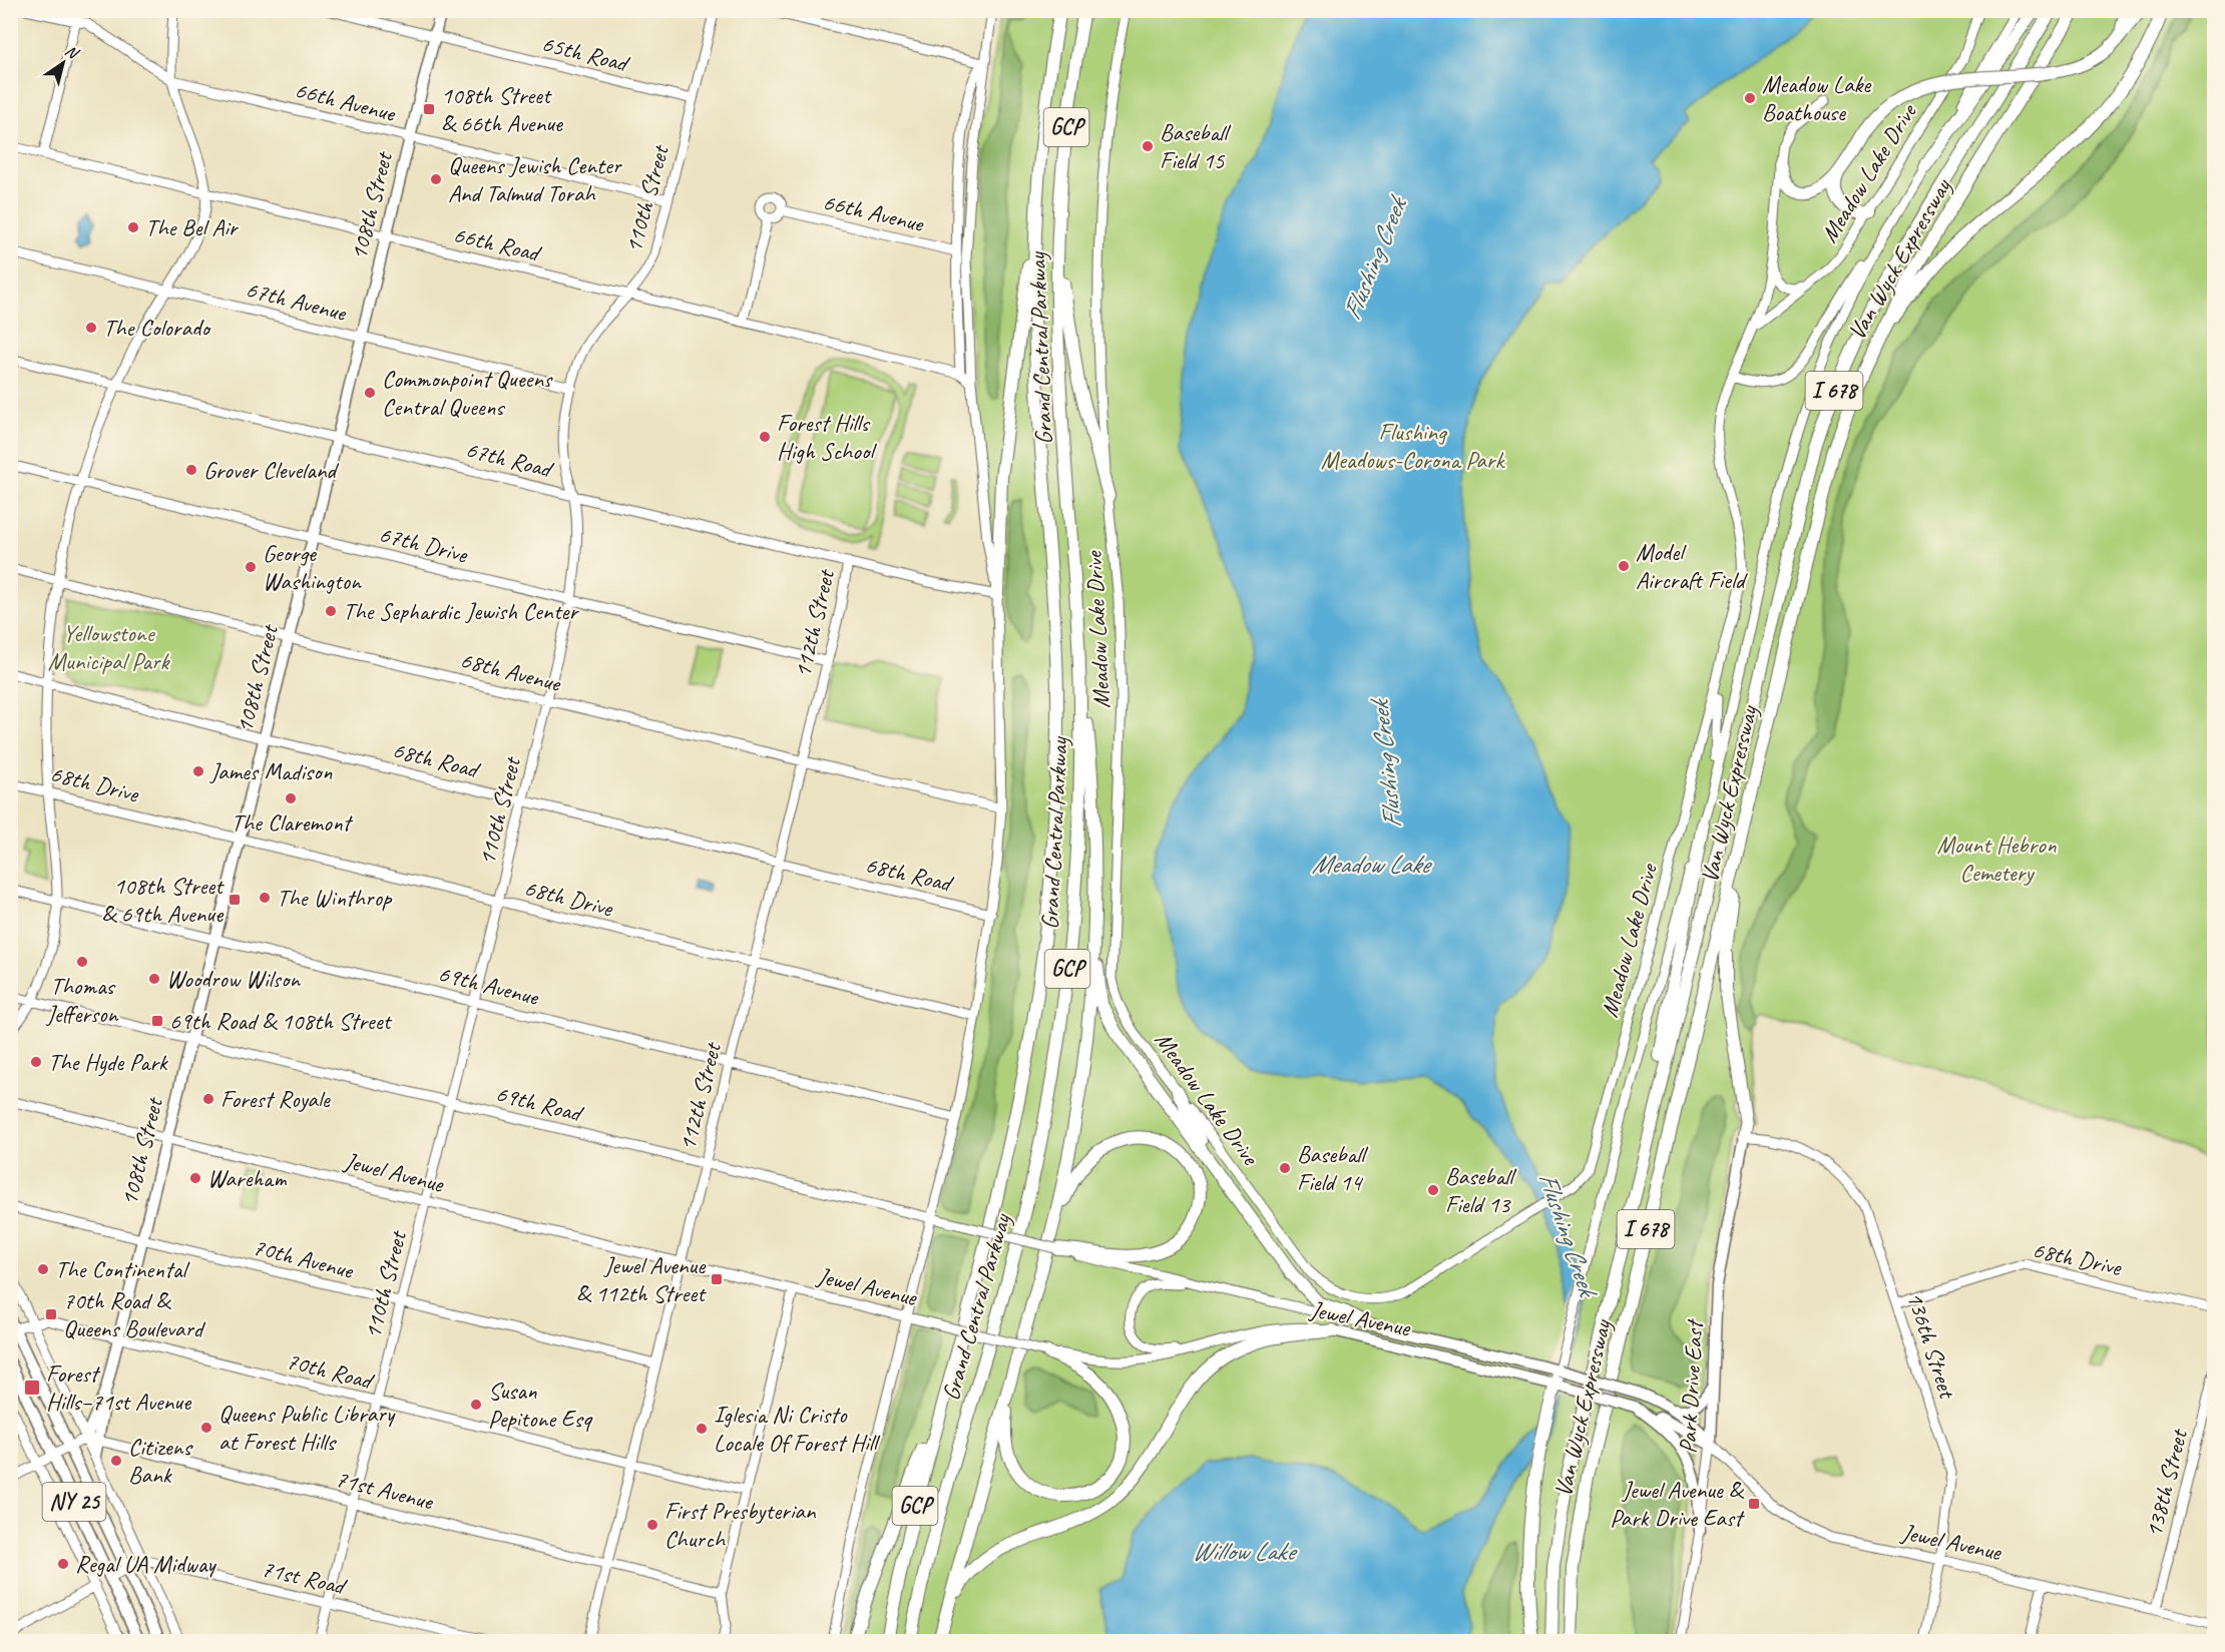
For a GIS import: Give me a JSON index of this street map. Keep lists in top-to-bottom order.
{
  "streets": {
    "highway": [
      "GCP",
      "Van Wyck Expressway",
      "Grand Central Parkway",
      "I 678"
    ],
    "main road": [
      "108th Street",
      "Jewel Avenue",
      "Park Drive East",
      "NY 25"
    ],
    "street": [
      "65th Road",
      "66th Avenue",
      "Meadow Lake Drive",
      "110th Street",
      "66th Road",
      "67th Avenue",
      "67th Road",
      "67th Drive",
      "112th Street",
      "68th Avenue",
      "68th Road",
      "68th Drive",
      "69th Avenue",
      "69th Road",
      "70th Avenue",
      "136th Street",
      "70th Road",
      "138th Street",
      "71st Avenue",
      "71st Road"
    ]
  },
  "crossings": [
    ["65th Road", "110th Street"],
    ["65th Road", "108th Street"],
    ["66th Avenue", "110th Street"],
    ["66th Avenue", "108th Street"],
    ["110th Street", "66th Road"],
    ["110th Street", "67th Avenue"],
    ["110th Street", "67th Road"],
    ["110th Street", "67th Drive"],
    ["110th Street", "68th Avenue"],
    ["110th Street", "68th Road"],
    ["110th Street", "68th Drive"],
    ["110th Street", "69th Avenue"],
    ["110th Street", "69th Road"],
    ["110th Street", "Jewel Avenue"],
    ["110th Street", "70th Avenue"],
    ["110th Street", "70th Road"],
    ["110th Street", "71st Avenue"],
    ["110th Street", "71st Road"],
    ["108th Street", "66th Road"],
    ["108th Street", "67th Avenue"],
    ["108th Street", "67th Road"],
    ["108th Street", "67th Drive"],
    ["108th Street", "68th Avenue"],
    ["108th Street", "68th Road"],
    ["108th Street", "68th Drive"],
    ["108th Street", "69th Avenue"],
    ["108th Street", "69th Road"],
    ["108th Street", "Jewel Avenue"],
    ["108th Street", "70th Avenue"],
    ["108th Street", "70th Road"],
    ["108th Street", "71st Avenue"],
    ["67th Road", "112th Street"],
    ["67th Drive", "112th Street"],
    ["112th Street", "68th Avenue"],
    ["112th Street", "68th Road"],
    ["112th Street", "68th Drive"],
    ["112th Street", "69th Avenue"],
    ["112th Street", "69th Road"],
    ["112th Street", "Jewel Avenue"],
    ["112th Street", "70th Avenue"],
    ["112th Street", "70th Road"],
    ["112th Street", "71st Avenue"],
    ["68th Drive", "136th Street"],
    ["69th Road", "Jewel Avenue"],
    ["Jewel Avenue", "136th Street"],
    ["Jewel Avenue", "Park Drive East"],
    ["Jewel Avenue", "138th Street"],
    ["136th Street", "Park Drive East"],
    ["70th Road", "NY 25"]
  ],
  "water": ["Flushing Creek", "Meadow Lake", "Willow Lake"],
  "parks": ["Flushing Meadows-Corona Park", "Yellowstone Municipal Park", "Mount Hebron Cemetery"],
  "places": {
    "other": [
      "Meadow Lake Boathouse",
      "Baseball Field 15",
      "Queens Jewish Center And Talmud Torah",
      "The Bel Air",
      "The Colorado",
      "Commonpoint Queens Central Queens",
      "Forest Hills High School",
      "Grover Cleveland",
      "Model Aircraft Field",
      "George Washington",
      "The Sephardic Jewish Center",
      "James Madison",
      "The Claremont",
      "The Winthrop",
      "Thomas Jefferson",
      "Woodrow Wilson",
      "The Hyde Park",
      "Forest Royale",
      "Baseball Field 14",
      "Wareham",
      "Baseball Field 13",
      "The Continental",
      "Susan Pepitone Esq",
      "Queens Public Library at Forest Hills",
      "Iglesia Ni Cristo Locale Of Forest Hill",
      "Citizens Bank",
      "First Presbyterian Church",
      "Regal UA Midway"
    ],
    "transit": [
      "108th Street & 66th Avenue",
      "108th Street & 69th Avenue",
      "69th Road & 108th Street",
      "Jewel Avenue & 112th Street",
      "70th Road & Queens Boulevard",
      "Forest Hills–71st Avenue",
      "Jewel Avenue & Park Drive East"
    ]
  },
  "north": "top right"
}
